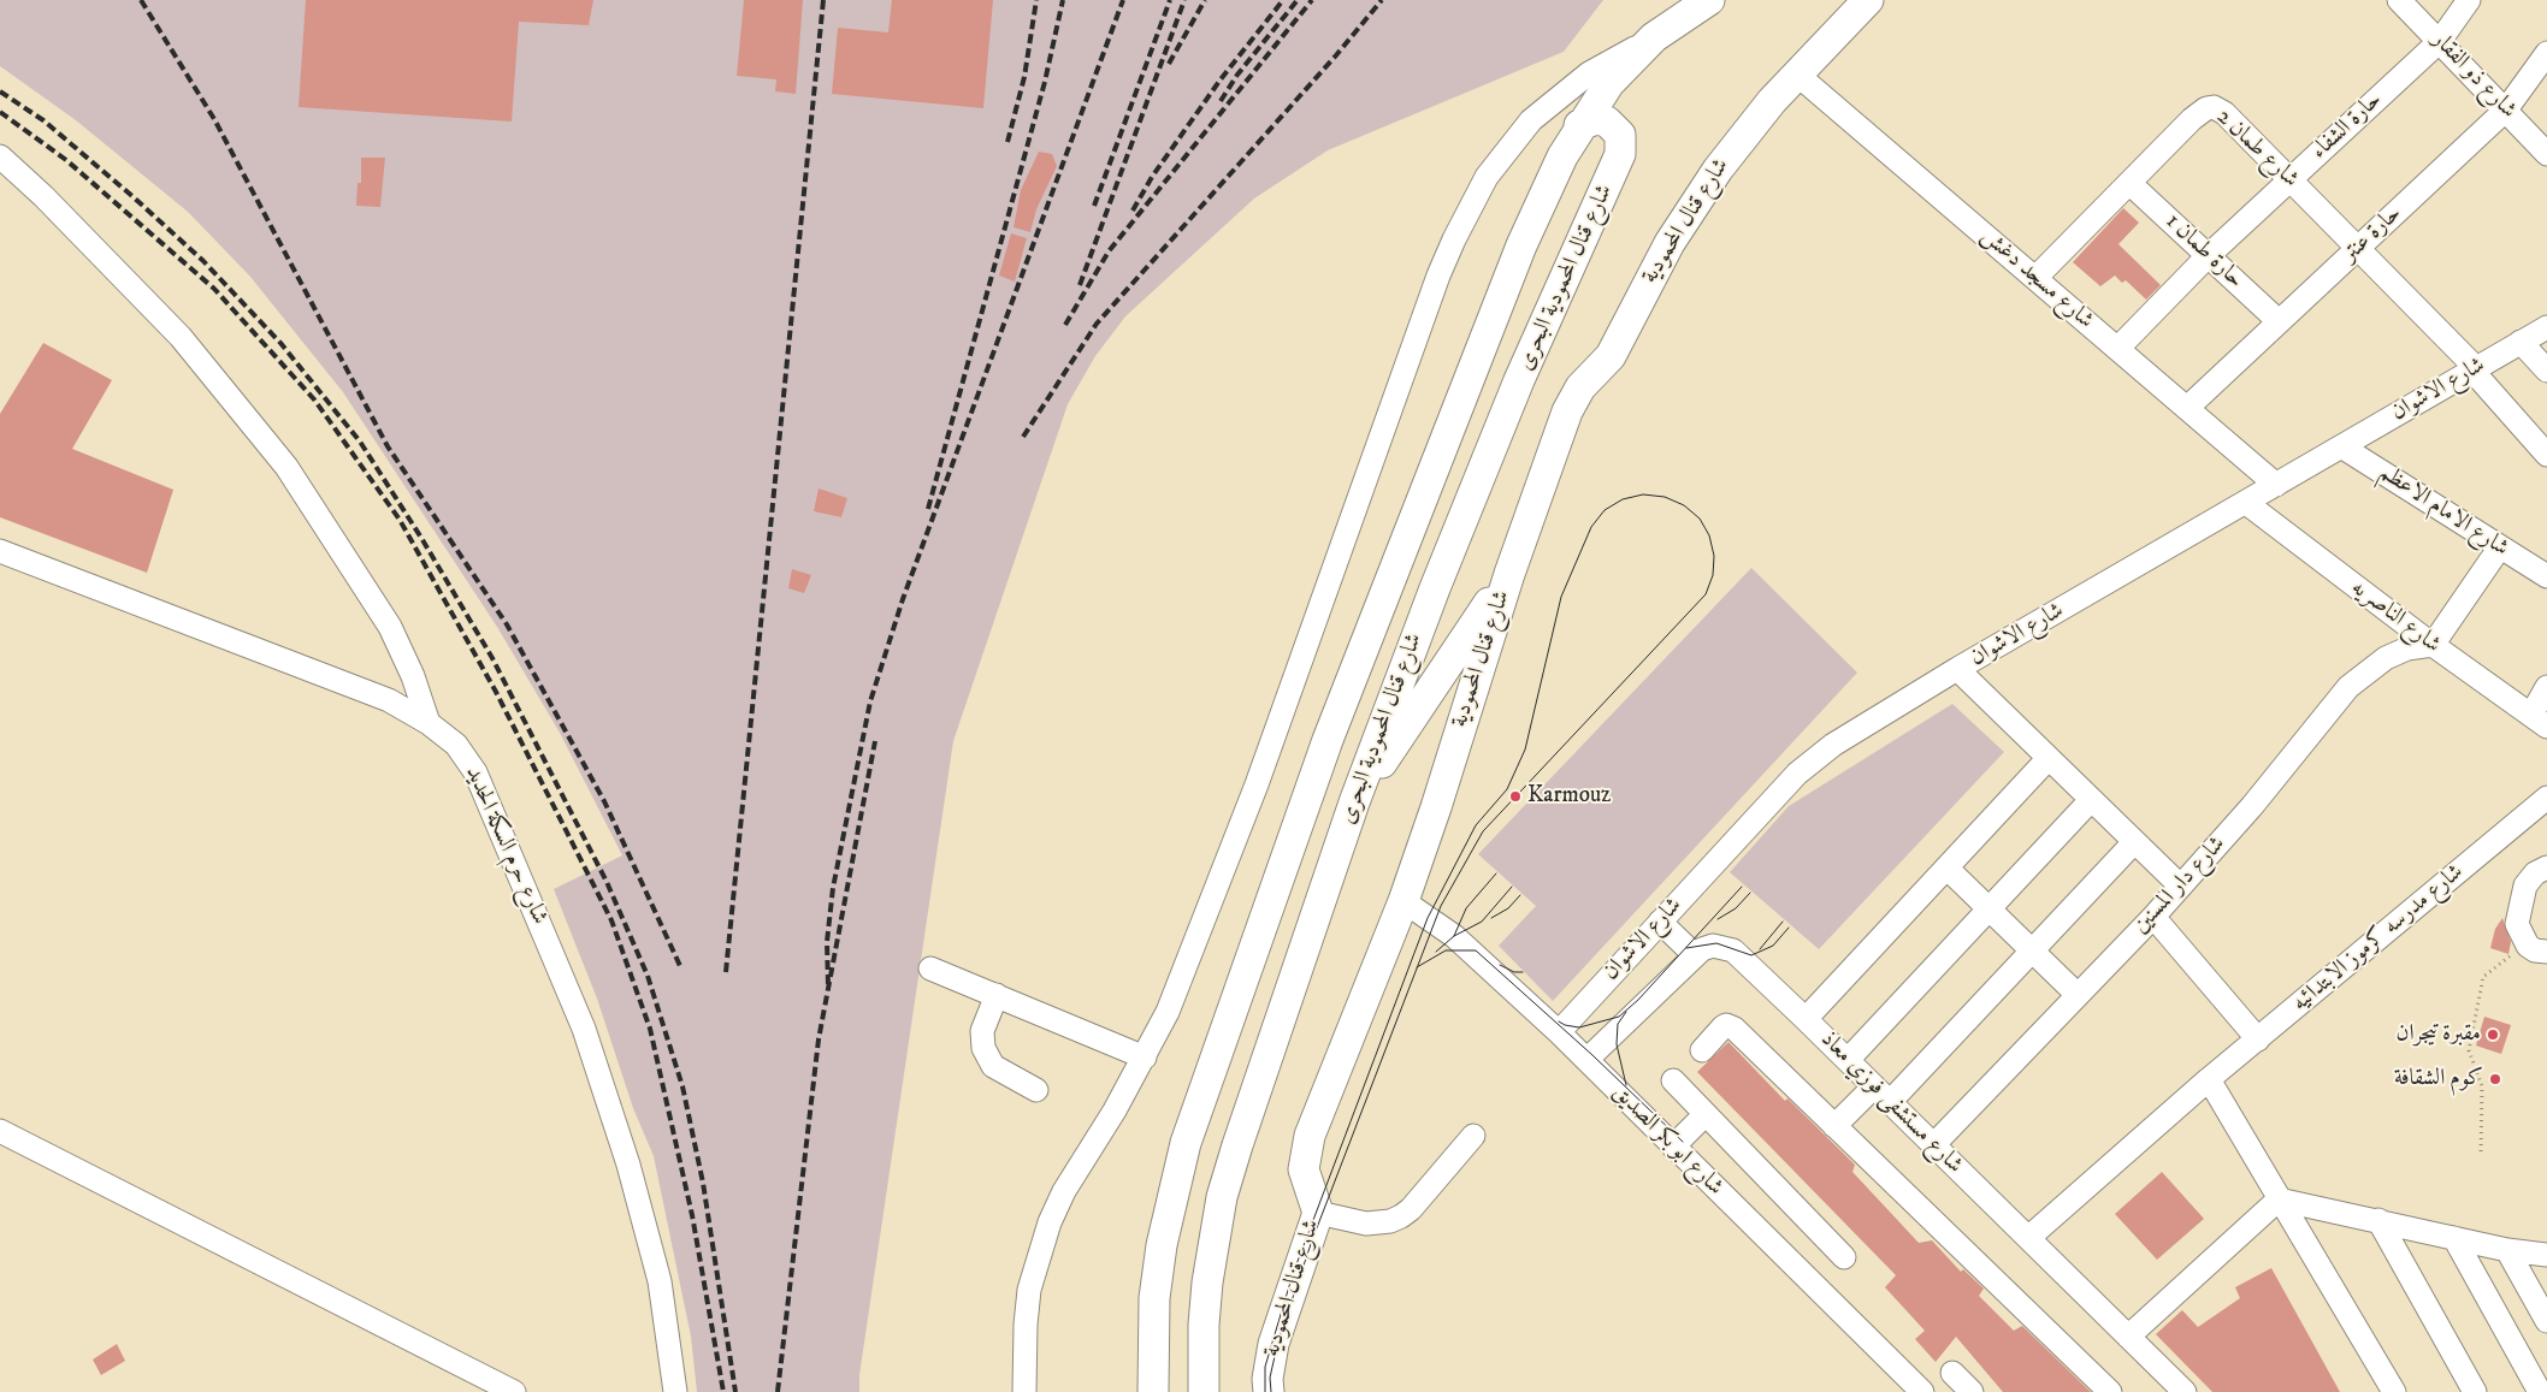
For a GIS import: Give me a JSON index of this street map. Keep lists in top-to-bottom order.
{
  "streets": {
    "main road": ["شارع قنال المحمودية", "شارع قنال المحمودية البحرى"],
    "street": [
      "شارع ذو الفقار",
      "حارة الشفاء",
      "شارع طمان 2",
      "حارة عنتر",
      "حارة طمان 1",
      "شارع مسجد دغش",
      "شارع الاشوان",
      "شارع الامام الاعظم",
      "شارع الناصريه",
      "شارع حرم السكة الحديد",
      "شارع دار المسنين",
      "شارع مدرسه كرموز الابتدائيه",
      "شارع مستشفى فوزي معاذ",
      "شارع ابو بكر الصديق"
    ]
  },
  "crossings": [
    ["شارع ذو الفقار", "حارة الشفاء"],
    ["شارع ذو الفقار", "حارة عنتر"],
    ["حارة الشفاء", "شارع طمان 2"],
    ["حارة الشفاء", "حارة طمان 1"],
    ["حارة الشفاء", "شارع مسجد دغش"],
    ["شارع طمان 2", "حارة عنتر"],
    ["شارع طمان 2", "حارة طمان 1"],
    ["شارع طمان 2", "شارع مسجد دغش"],
    ["شارع طمان 2", "شارع الاشوان"],
    ["شارع قنال المحمودية", "شارع مسجد دغش"],
    ["شارع قنال المحمودية", "شارع ابو بكر الصديق"],
    ["حارة عنتر", "حارة طمان 1"],
    ["حارة عنتر", "شارع مسجد دغش"],
    ["شارع مسجد دغش", "شارع الاشوان"],
    ["شارع الاشوان", "شارع الامام الاعظم"],
    ["شارع الاشوان", "شارع الناصريه"],
    ["شارع الاشوان", "شارع ابو بكر الصديق"],
    ["شارع الناصريه", "شارع دار المسنين"],
    ["شارع دار المسنين", "شارع مستشفى فوزي معاذ"],
    ["شارع مدرسه كرموز الابتدائيه", "شارع مستشفى فوزي معاذ"],
    ["شارع مستشفى فوزي معاذ", "شارع ابو بكر الصديق"]
  ],
  "places": ["Karmouz", "مقبرة تيجران", "كوم الشقافة"]
}
